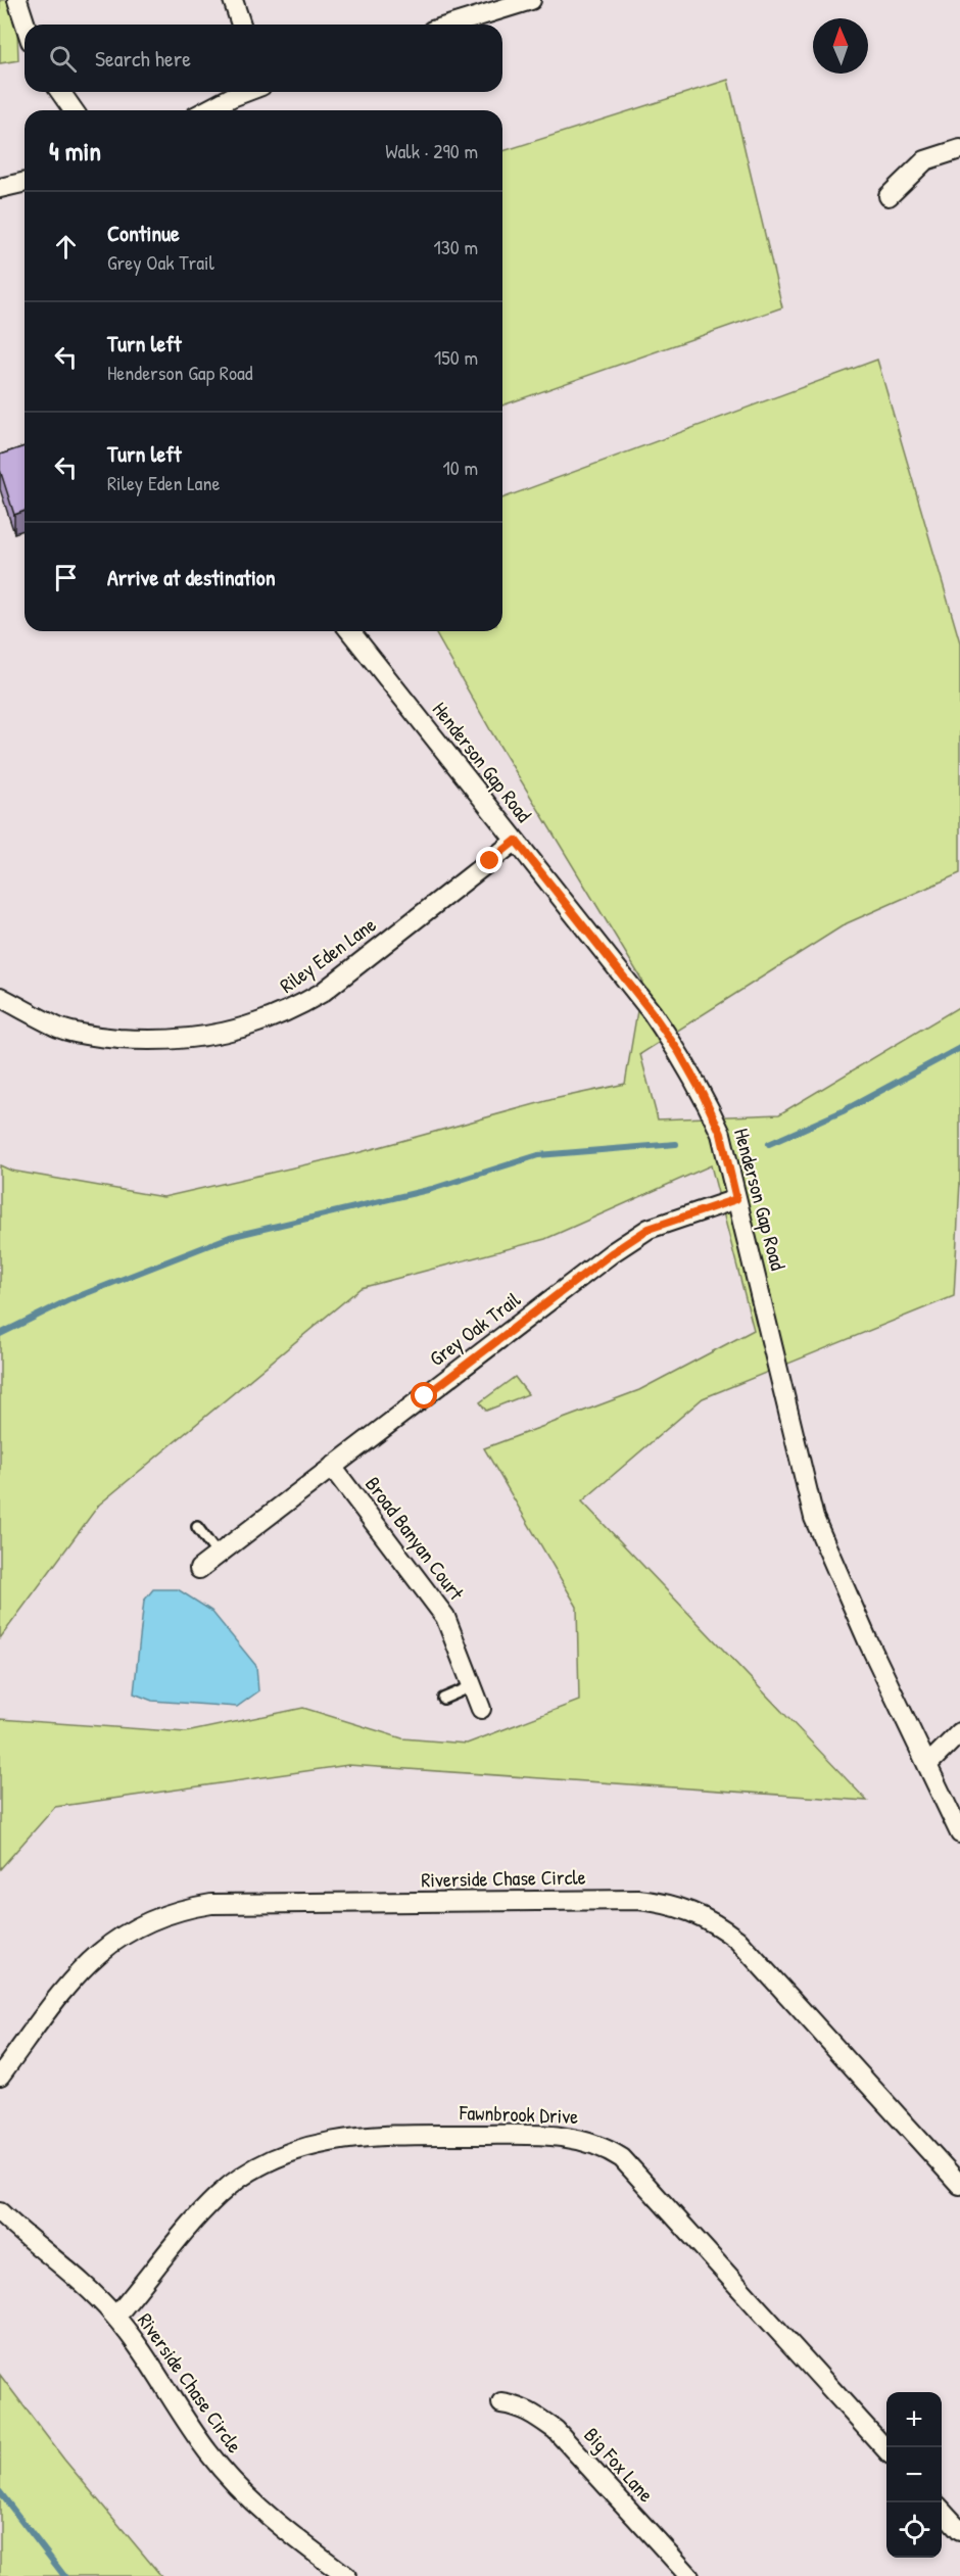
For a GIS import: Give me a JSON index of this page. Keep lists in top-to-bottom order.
{
  "streets": {
    "street": [
      "Henderson Gap Road",
      "Riley Eden Lane",
      "Grey Oak Trail",
      "Broad Banyan Court",
      "Riverside Chase Circle",
      "Fawnbrook Drive",
      "Big Fox Lane"
    ]
  },
  "crossings": [
    ["Henderson Gap Road", "Riley Eden Lane"],
    ["Henderson Gap Road", "Grey Oak Trail"],
    ["Grey Oak Trail", "Broad Banyan Court"],
    ["Riverside Chase Circle", "Fawnbrook Drive"]
  ],
  "north": "top",
  "page": {
    "search": "Search here",
    "heading": ["4 min", "Walk · 290 m"],
    "list": [
      ["Continue", "Grey Oak Trail", "130 m"],
      ["Turn left", "Henderson Gap Road", "150 m"],
      ["Turn left", "Riley Eden Lane", "10 m"],
      "Arrive at destination"
    ],
    "map_buttons": ["+", "−"]
  }
}
